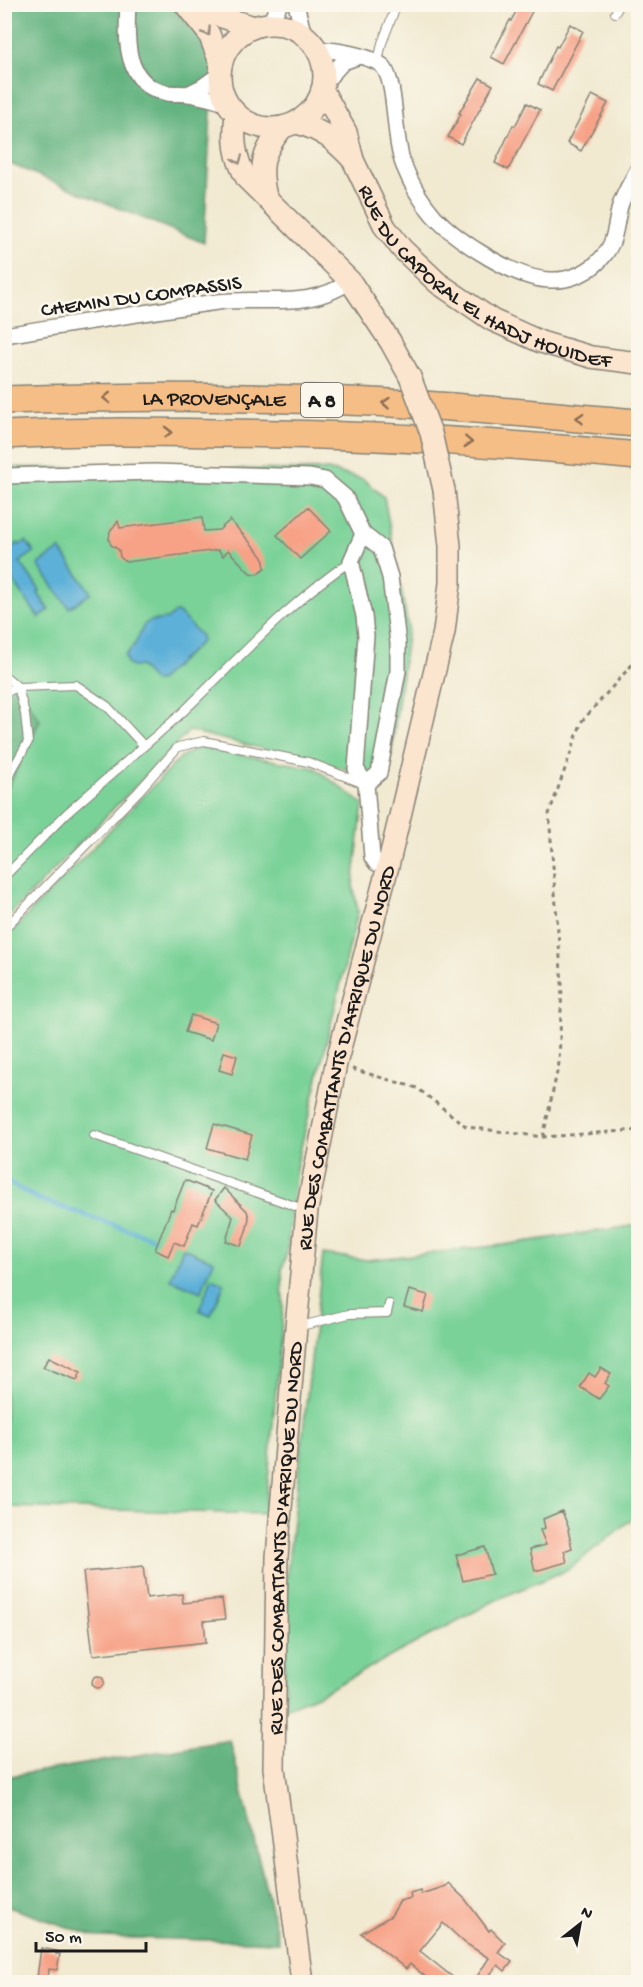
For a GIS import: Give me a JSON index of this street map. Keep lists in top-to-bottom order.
{
  "streets": {
    "highway": ["LA PROVENÇALE", "A 8"],
    "main road": ["RUE DU CAPORAL EL HADJ HOUIDEF", "RUE DES COMBATTANTS D'AFRIQUE DU NORD"],
    "street": ["CHEMIN DU COMPASSIS"]
  },
  "crossings": [
    ["RUE DU CAPORAL EL HADJ HOUIDEF", "RUE DES COMBATTANTS D'AFRIQUE DU NORD"],
    ["CHEMIN DU COMPASSIS", "RUE DES COMBATTANTS D'AFRIQUE DU NORD"]
  ],
  "scale_bar": "50 m",
  "north": "top right"
}
